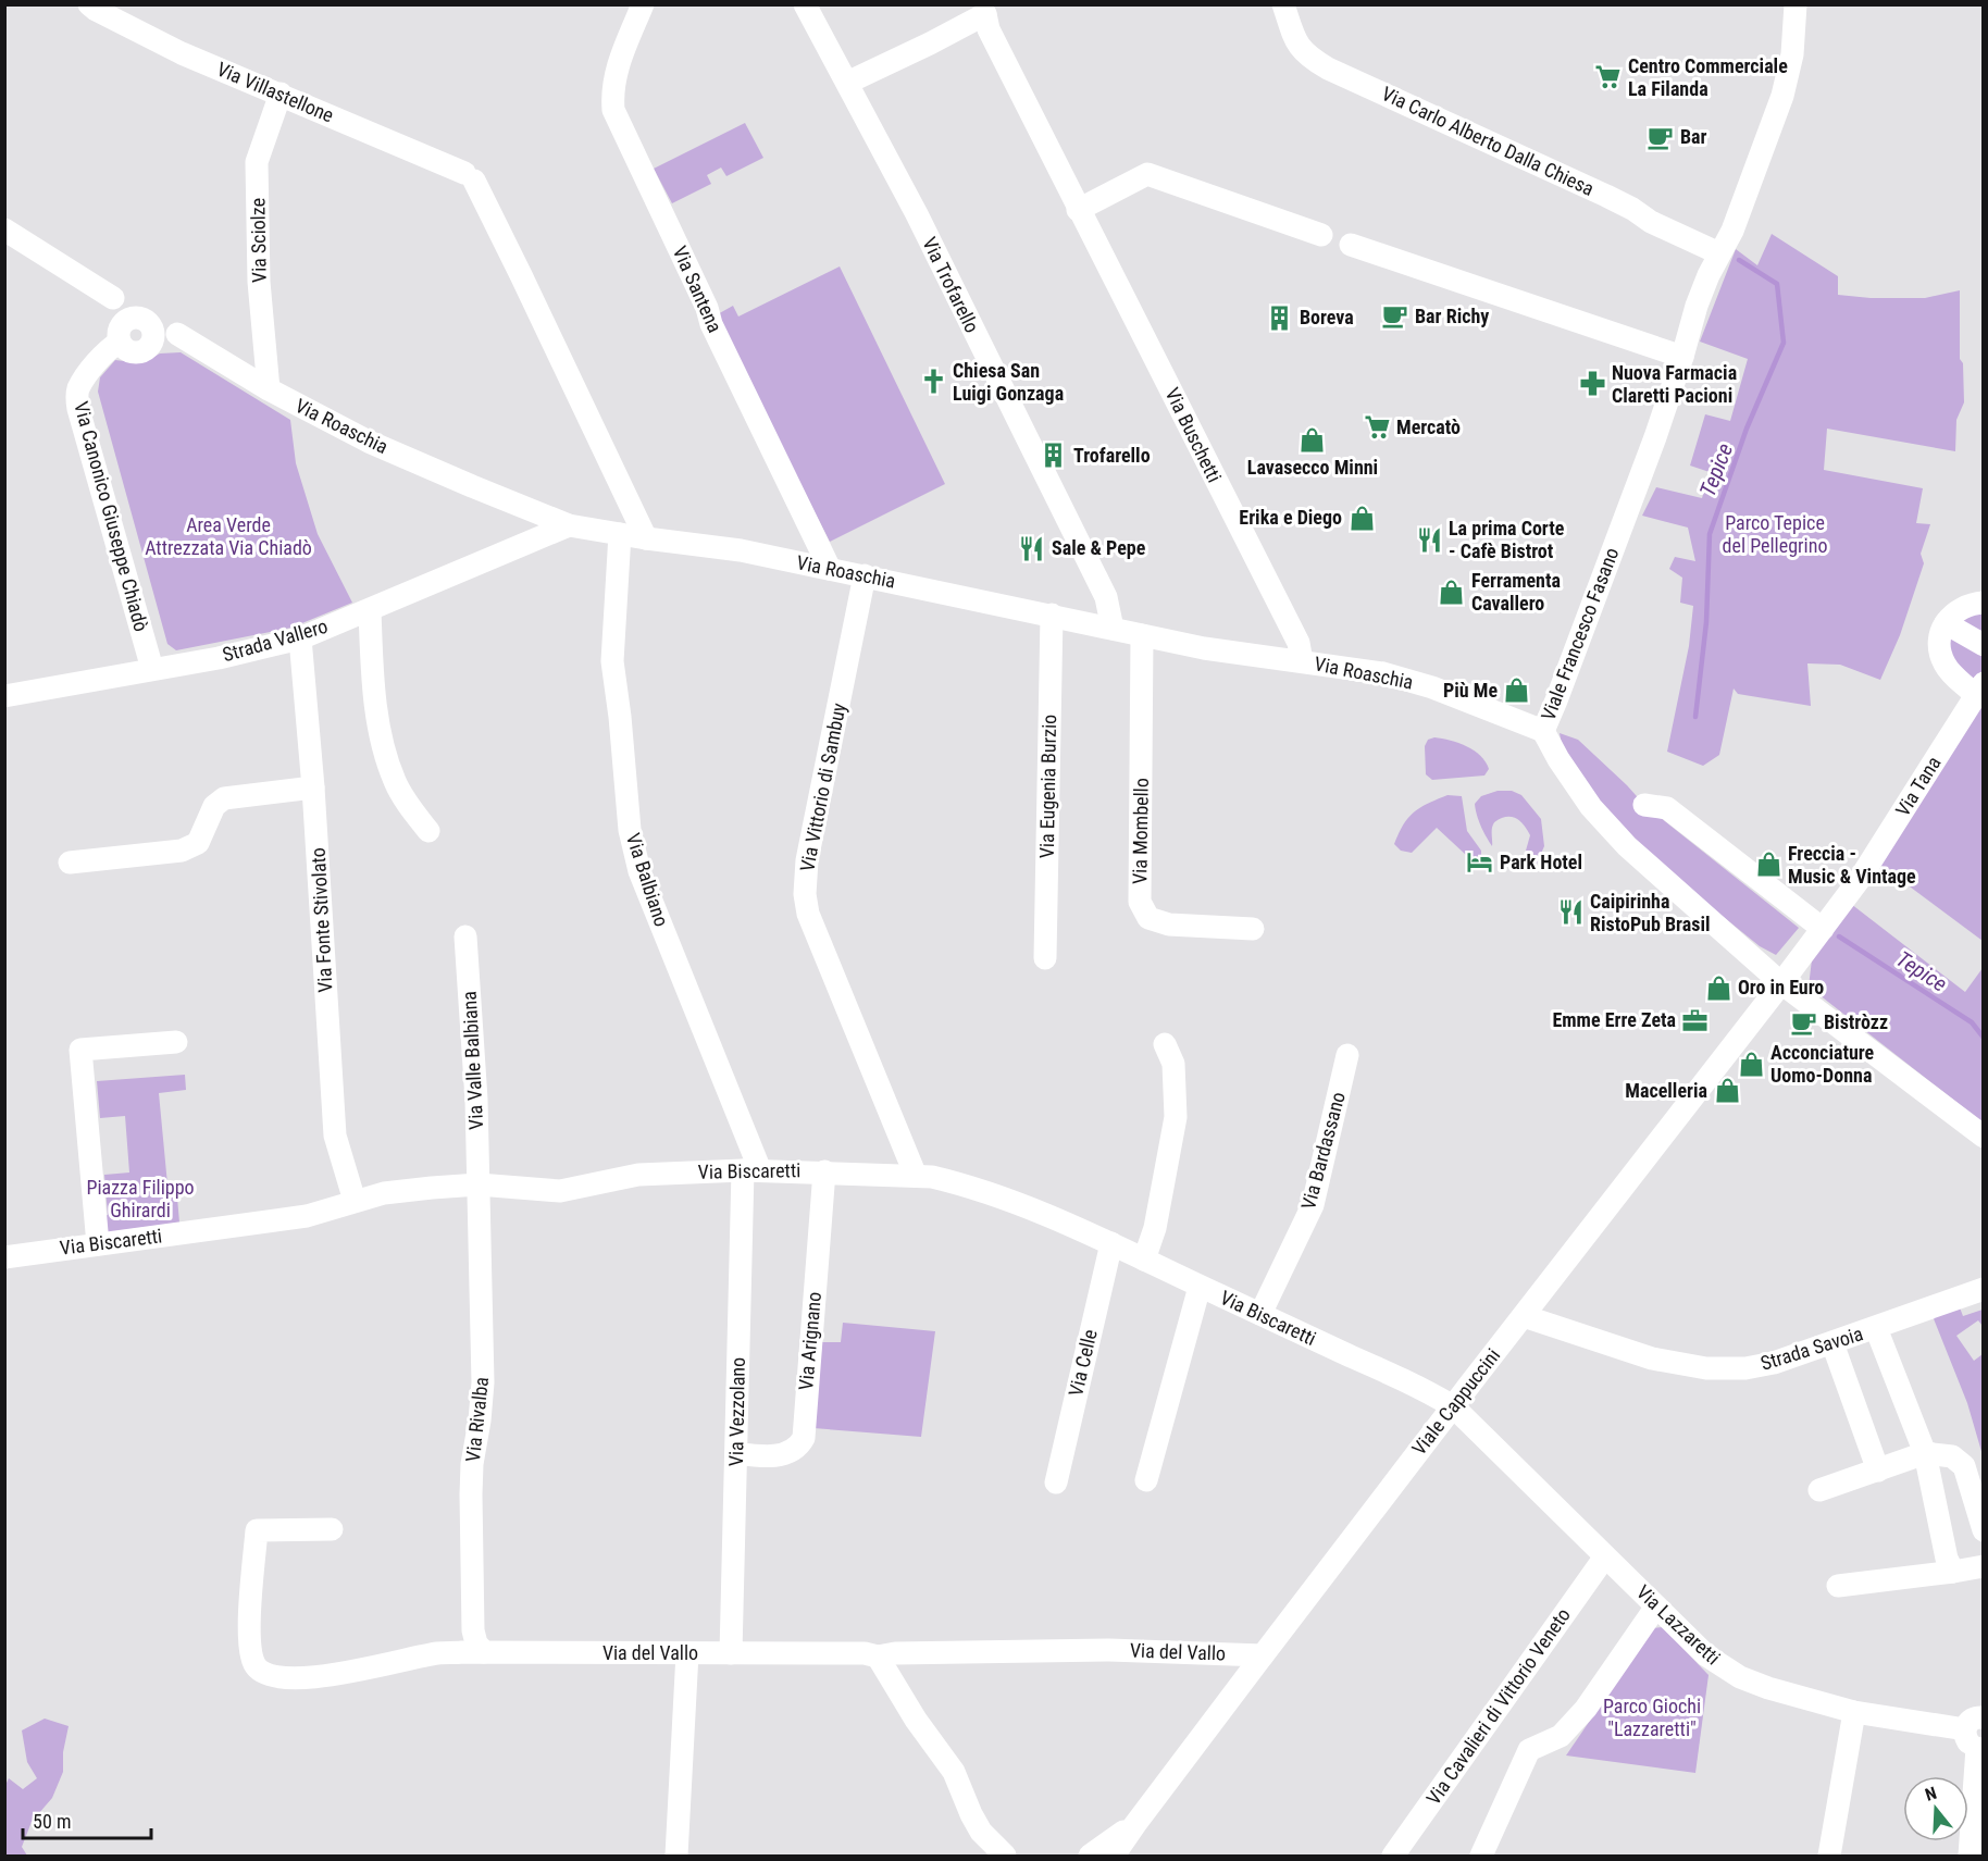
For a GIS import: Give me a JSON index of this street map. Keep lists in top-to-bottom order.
{
  "streets": {
    "street": [
      "Via Villastellone",
      "Via Carlo Alberto Dalla Chiesa",
      "Via Sciolze",
      "Via Trofarello",
      "Via Santena",
      "Via Roaschia",
      "Via Buschetti",
      "Via Canonico Giuseppe Chiadò",
      "Viale Francesco Fasano",
      "Strada Vallero",
      "Via Eugenia Burzio",
      "Via Tana",
      "Via Vittorio di Sambuy",
      "Via Mombello",
      "Via Balbiano",
      "Via Fonte Stivolato",
      "Via Valle Balbiana",
      "Via Bardassano",
      "Via Biscaretti",
      "Via Arignano",
      "Strada Savoia",
      "Via Celle",
      "Viale Cappuccini",
      "Via Vezzolano",
      "Via Rivalba",
      "Via Lazzaretti",
      "Via del Vallo",
      "Via Cavalieri di Vittorio Veneto"
    ]
  },
  "crossings": [
    ["Via Villastellone", "Via Sciolze"],
    ["Via Villastellone", "Via Roaschia"],
    ["Via Carlo Alberto Dalla Chiesa", "Viale Francesco Fasano"],
    ["Via Sciolze", "Via Roaschia"],
    ["Via Trofarello", "Via Roaschia"],
    ["Via Santena", "Via Roaschia"],
    ["Via Roaschia", "Via Buschetti"],
    ["Via Roaschia", "Via Canonico Giuseppe Chiadò"],
    ["Via Roaschia", "Viale Francesco Fasano"],
    ["Via Roaschia", "Strada Vallero"],
    ["Via Roaschia", "Via Eugenia Burzio"],
    ["Via Roaschia", "Via Vittorio di Sambuy"],
    ["Via Roaschia", "Via Mombello"],
    ["Via Roaschia", "Via Balbiano"],
    ["Via Canonico Giuseppe Chiadò", "Strada Vallero"],
    ["Viale Francesco Fasano", "Via Tana"],
    ["Viale Francesco Fasano", "Viale Cappuccini"],
    ["Strada Vallero", "Via Fonte Stivolato"],
    ["Via Tana", "Viale Cappuccini"],
    ["Via Vittorio di Sambuy", "Via Biscaretti"],
    ["Via Balbiano", "Via Biscaretti"],
    ["Via Balbiano", "Via Vezzolano"],
    ["Via Fonte Stivolato", "Via Biscaretti"],
    ["Via Valle Balbiana", "Via Biscaretti"],
    ["Via Valle Balbiana", "Via Rivalba"],
    ["Via Bardassano", "Via Biscaretti"],
    ["Via Biscaretti", "Via Arignano"],
    ["Via Biscaretti", "Via Celle"],
    ["Via Biscaretti", "Viale Cappuccini"],
    ["Via Biscaretti", "Via Vezzolano"],
    ["Via Biscaretti", "Via Rivalba"],
    ["Via Biscaretti", "Via Lazzaretti"],
    ["Via Arignano", "Via Vezzolano"],
    ["Strada Savoia", "Viale Cappuccini"],
    ["Viale Cappuccini", "Via Lazzaretti"],
    ["Viale Cappuccini", "Via del Vallo"],
    ["Via Vezzolano", "Via del Vallo"],
    ["Via Rivalba", "Via del Vallo"],
    ["Via Lazzaretti", "Via Cavalieri di Vittorio Veneto"]
  ],
  "water": ["Tepice"],
  "parks": [
    "Parco Tepice del Pellegrino",
    "Area Verde Attrezzata Via Chiadò",
    "Piazza Filippo Ghirardi",
    "Parco Giochi \"Lazzaretti\""
  ],
  "places": {
    "supermarket": ["Centro Commerciale La Filanda", "Mercatò"],
    "cafe": ["Bar", "Bar Richy", "Bistròzz"],
    "building": ["Boreva", "Trofarello"],
    "church": ["Chiesa San Luigi Gonzaga"],
    "pharmacy": ["Nuova Farmacia Claretti Pacioni"],
    "shop": [
      "Lavasecco Minni",
      "Erika e Diego",
      "Ferramenta Cavallero",
      "Più Me",
      "Freccia - Music & Vintage",
      "Oro in Euro",
      "Acconciature Uomo-Donna",
      "Macelleria"
    ],
    "restaurant": ["La prima Corte - Cafè Bistrot", "Sale & Pepe", "Caipirinha RistoPub Brasil"],
    "hotel": ["Park Hotel"],
    "office": ["Emme Erre Zeta"]
  },
  "scale_bar": "50 m",
  "north": "top"
}
